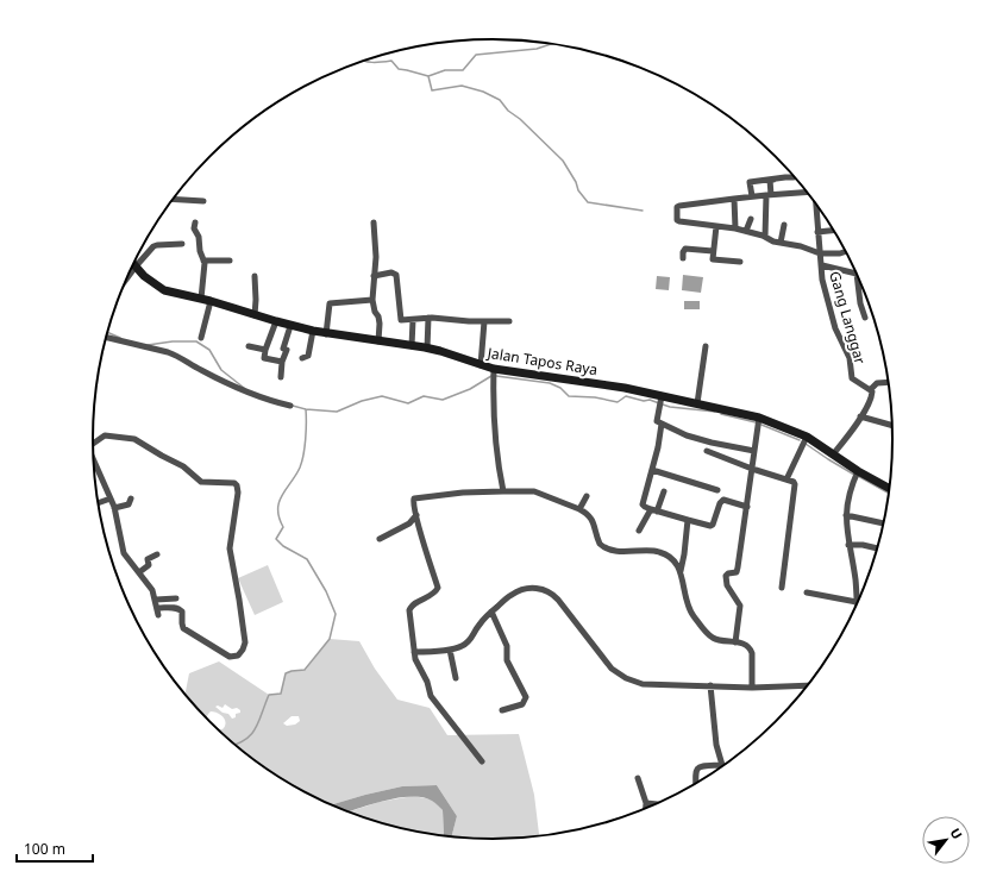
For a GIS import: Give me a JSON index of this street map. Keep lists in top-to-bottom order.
{
  "streets": {
    "main road": ["Jalan Tapos Raya"],
    "street": ["Gang Langgar"]
  },
  "scale_bar": "100 m",
  "north": "top right"
}
